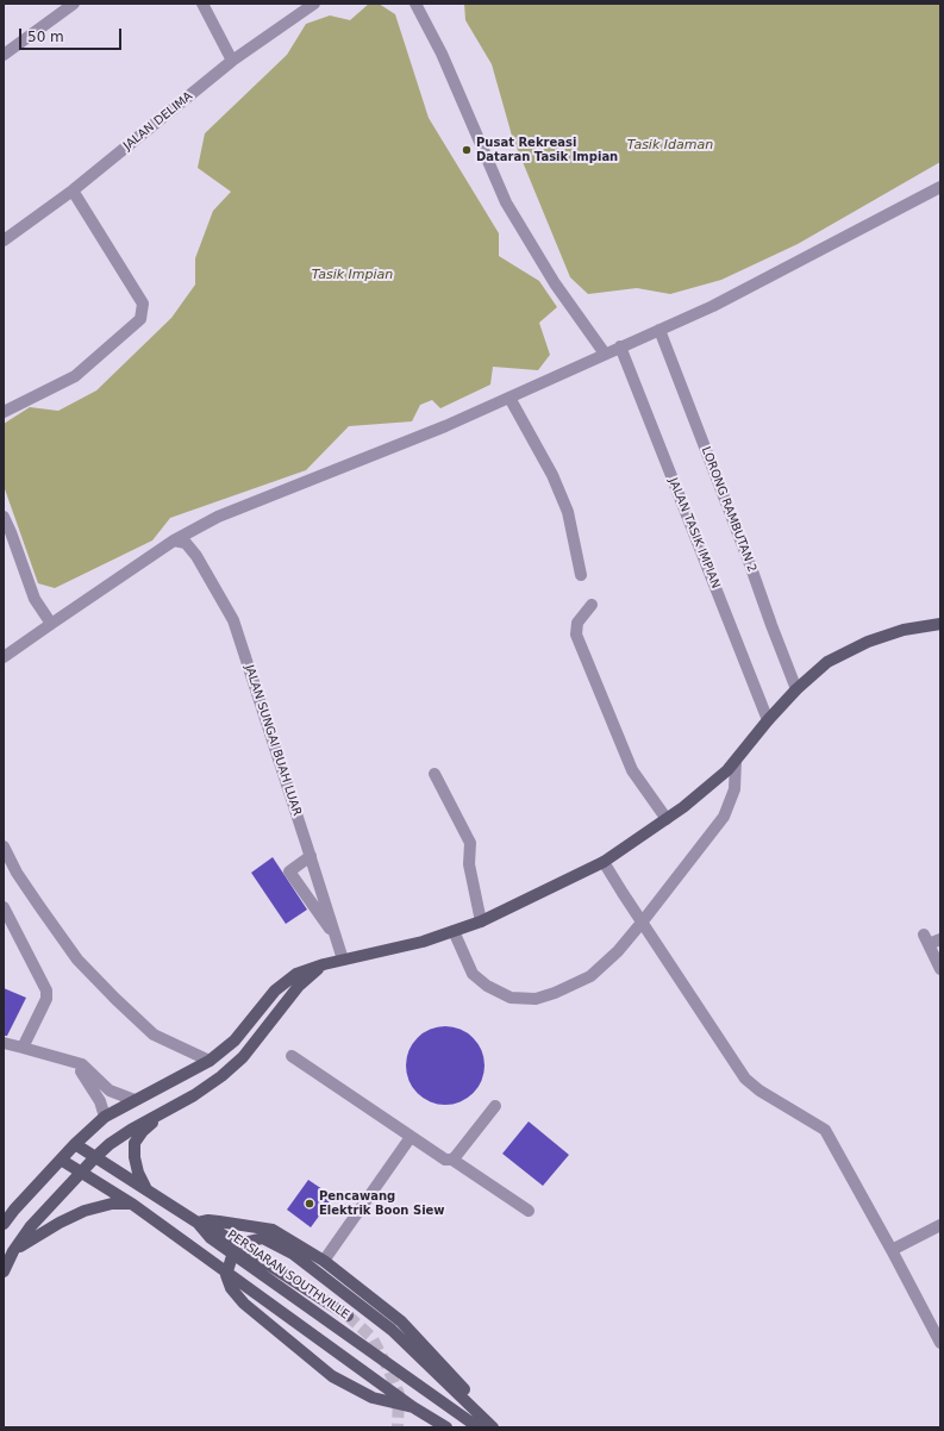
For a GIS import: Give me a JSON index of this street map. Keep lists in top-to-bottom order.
{
  "streets": {
    "main road": ["PERSIARAN SOUTHVILLE"],
    "street": [
      "JALAN DELIMA",
      "LORONG RAMBUTAN 2",
      "JALAN TASIK IMPIAN",
      "JALAN SUNGAI BUAH LUAR"
    ]
  },
  "water": ["Tasik Idaman", "Tasik Impian"],
  "places": ["Pusat Rekreasi Dataran Tasik Impian", "Pencawang Elektrik Boon Siew"],
  "scale_bar": "50 m"
}
